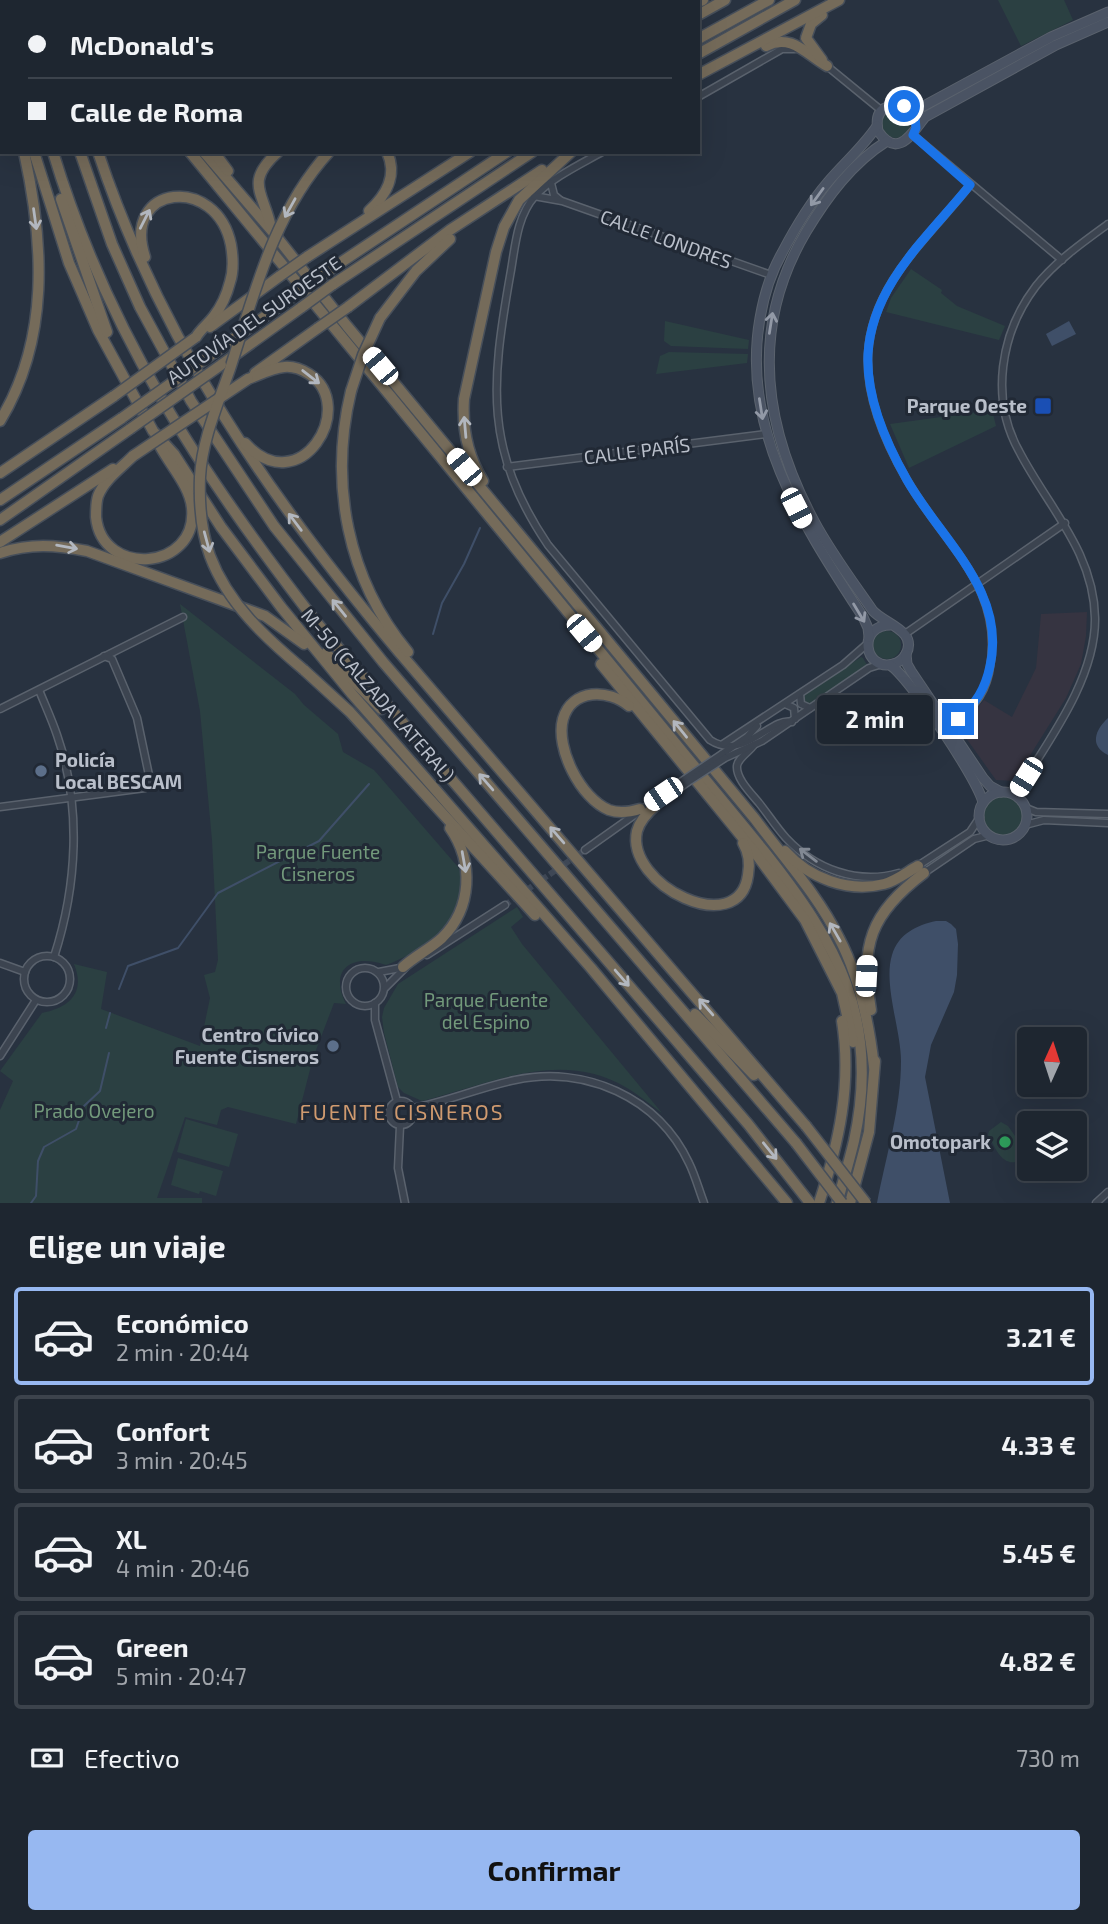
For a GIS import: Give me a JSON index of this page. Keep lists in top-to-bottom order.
{
  "streets": {
    "highway": ["AUTOVÍA DEL SUROESTE", "M-50 (CALZADA LATERAL)"],
    "street": ["CALLE LONDRES", "CALLE PARÍS"]
  },
  "districts": ["FUENTE CISNEROS"],
  "parks": ["Parque Fuente Cisneros", "Parque Fuente del Espino", "Prado Ovejero"],
  "places": {
    "transit": ["Parque Oeste"],
    "other": ["Policía Local BESCAM", "Centro Cívico Fuente Cisneros", "Omotopark"]
  },
  "north": "top",
  "page": {
    "banner": ["McDonald's", "Calle de Roma"],
    "bubble": "2 min",
    "heading": "Elige un viaje",
    "list": [
      {
        "name": "Económico",
        "note": "2 min · 20:44",
        "value": "3.21 €"
      },
      {
        "name": "Confort",
        "note": "3 min · 20:45",
        "value": "4.33 €"
      },
      {
        "name": "XL",
        "note": "4 min · 20:46",
        "value": "5.45 €"
      },
      {
        "name": "Green",
        "note": "5 min · 20:47",
        "value": "4.82 €"
      }
    ],
    "pay": ["Efectivo", "730 m"],
    "buttons": "Confirmar"
  }
}
